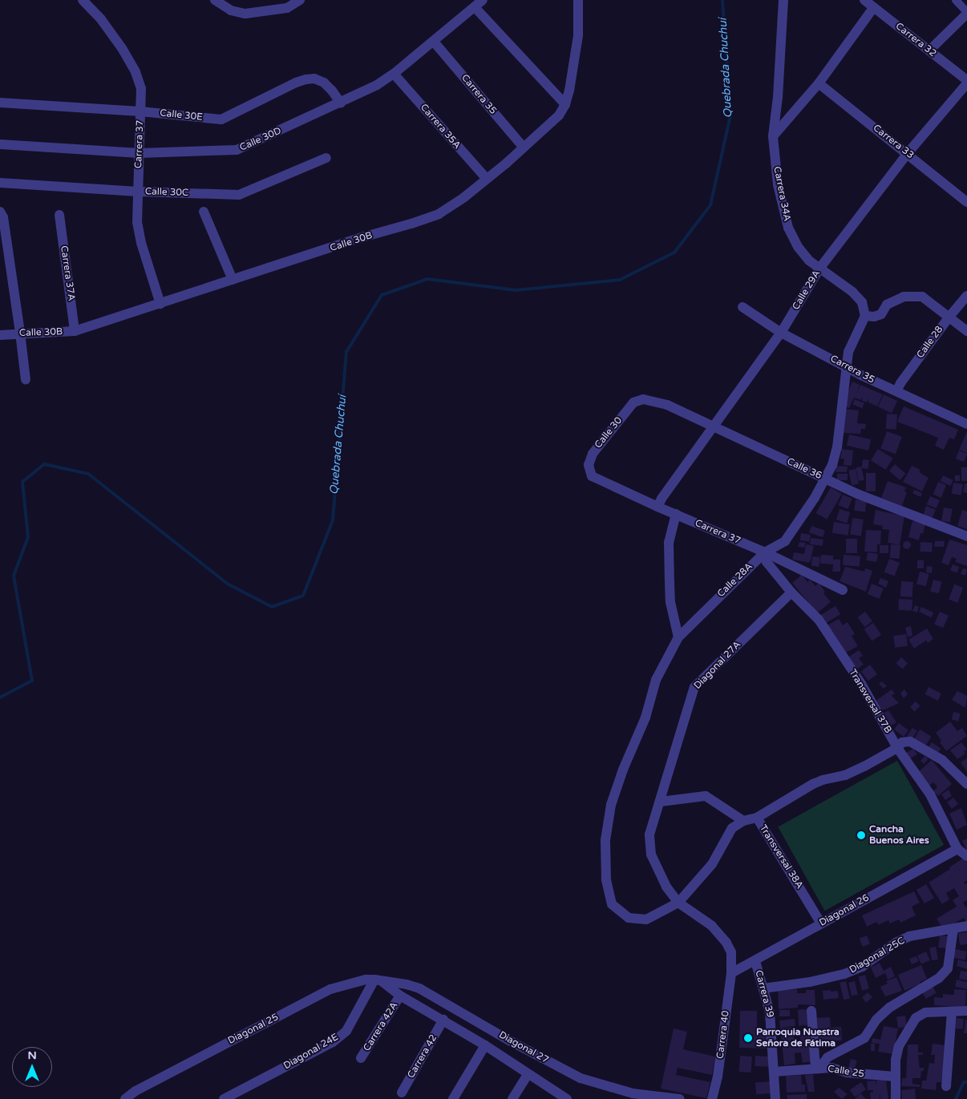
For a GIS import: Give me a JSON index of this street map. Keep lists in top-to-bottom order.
{
  "streets": {
    "street": [
      "Carrera 32",
      "Carrera 35",
      "Calle 30E",
      "Carrera 35A",
      "Calle 30D",
      "Carrera 33",
      "Carrera 37",
      "Calle 30C",
      "Carrera 34A",
      "Calle 30B",
      "Carrera 37A",
      "Calle 29A",
      "Calle 28",
      "Calle 30",
      "Calle 36",
      "Calle 28A",
      "Diagonal 27A",
      "Transversal 37B",
      "Transversal 38A",
      "Diagonal 26",
      "Diagonal 25C",
      "Carrera 39",
      "Carrera 42A",
      "Diagonal 25",
      "Carrera 40",
      "Diagonal 27",
      "Diagonal 24E",
      "Carrera 42",
      "Calle 25"
    ]
  },
  "crossings": [
    ["Carrera 35", "Calle 30D"],
    ["Carrera 35", "Calle 30B"],
    ["Carrera 35", "Calle 29A"],
    ["Carrera 35", "Calle 28"],
    ["Carrera 35", "Calle 28A"],
    ["Calle 30E", "Calle 30D"],
    ["Calle 30E", "Carrera 37"],
    ["Carrera 35A", "Calle 30D"],
    ["Carrera 35A", "Calle 30B"],
    ["Calle 30D", "Carrera 37"],
    ["Carrera 33", "Calle 29A"],
    ["Carrera 37", "Calle 30C"],
    ["Carrera 37", "Calle 30B"],
    ["Carrera 37", "Calle 29A"],
    ["Carrera 37", "Calle 30"],
    ["Carrera 37", "Calle 28A"],
    ["Carrera 37", "Transversal 37B"],
    ["Carrera 34A", "Calle 29A"],
    ["Carrera 34A", "Calle 28A"],
    ["Calle 30B", "Carrera 37A"],
    ["Calle 29A", "Calle 36"],
    ["Calle 30", "Calle 36"],
    ["Calle 36", "Calle 28A"],
    ["Calle 28A", "Diagonal 27A"],
    ["Calle 28A", "Transversal 37B"],
    ["Calle 28A", "Carrera 40"],
    ["Diagonal 27A", "Transversal 37B"],
    ["Diagonal 27A", "Carrera 40"],
    ["Transversal 37B", "Diagonal 26"],
    ["Transversal 38A", "Diagonal 26"],
    ["Diagonal 26", "Carrera 39"],
    ["Diagonal 26", "Carrera 40"],
    ["Diagonal 25C", "Carrera 39"],
    ["Carrera 39", "Calle 25"],
    ["Diagonal 25", "Diagonal 27"],
    ["Diagonal 25", "Diagonal 24E"],
    ["Diagonal 27", "Diagonal 24E"]
  ],
  "water": ["Quebrada Chuchuí"],
  "places": ["Cancha Buenos Aires", "Parroquia Nuestra Señora de Fátima"],
  "north": "top"
}
